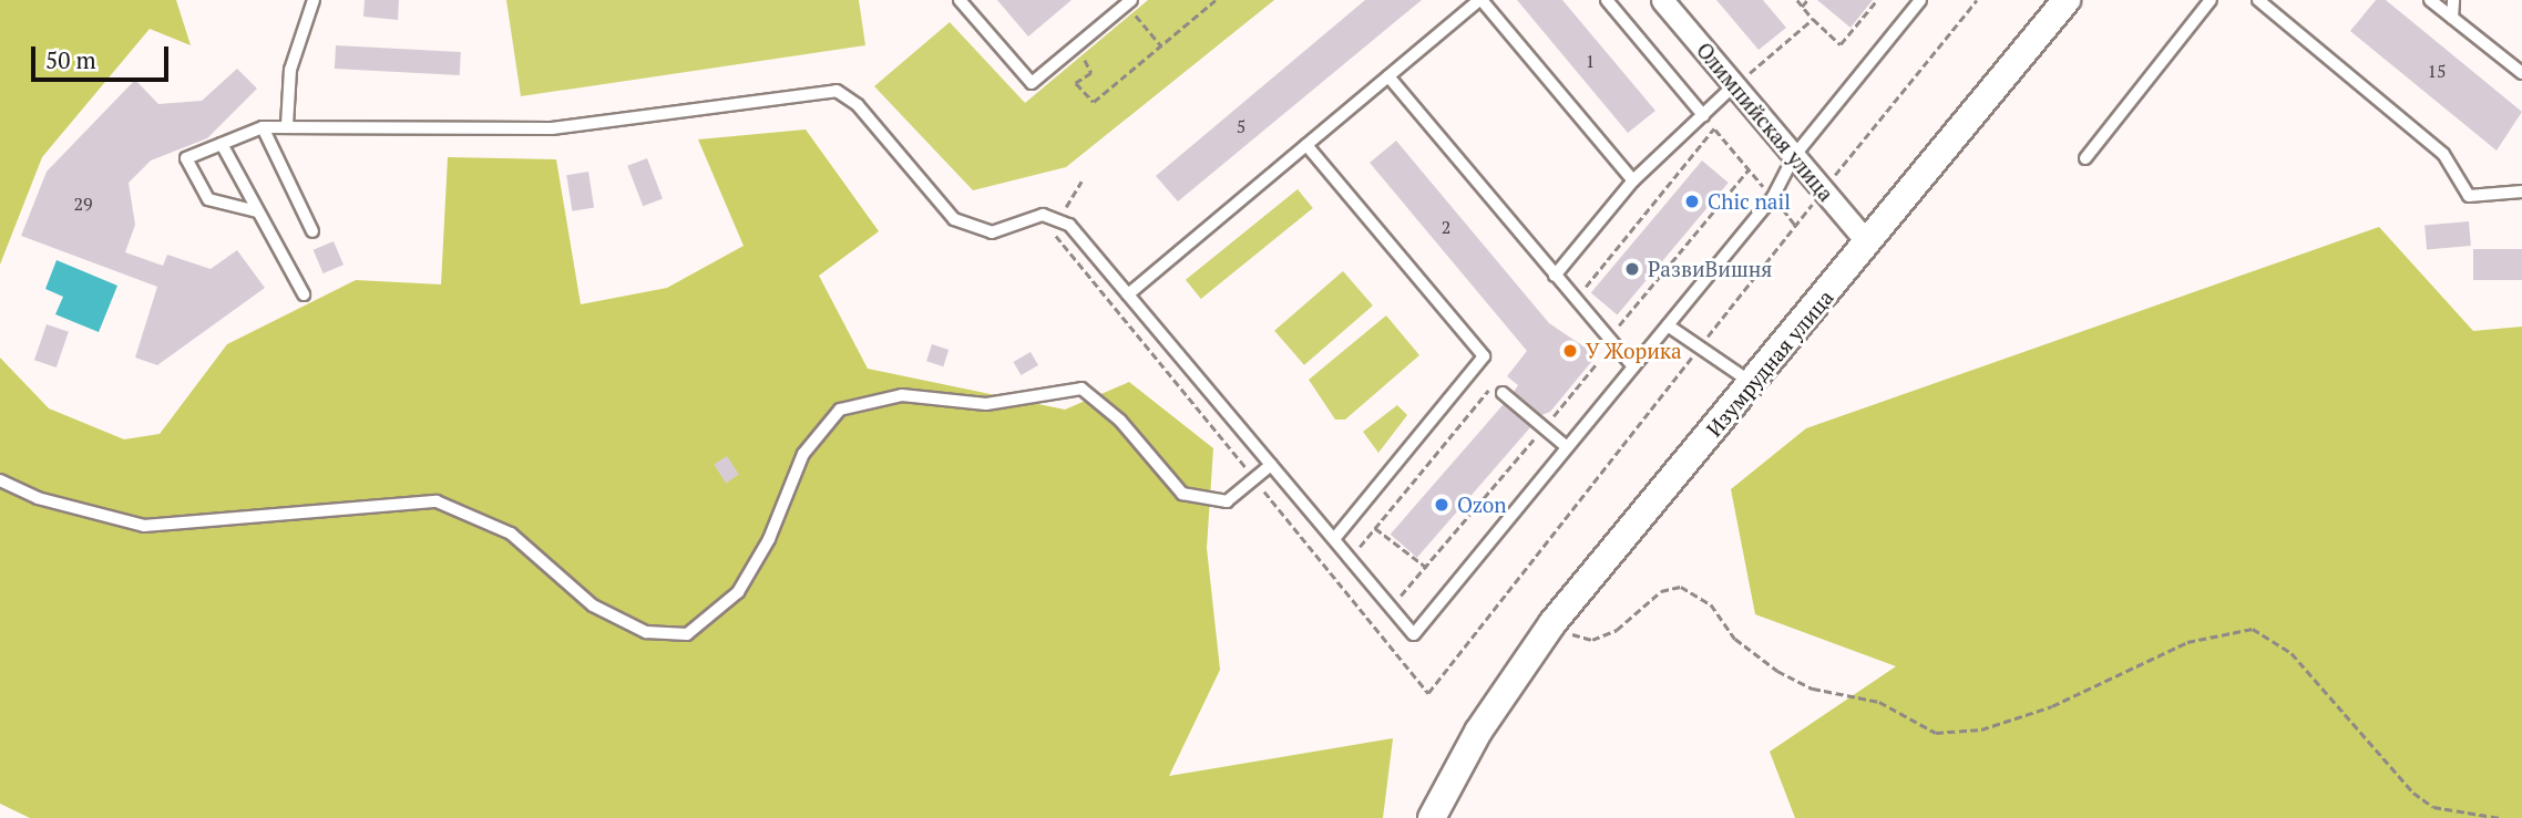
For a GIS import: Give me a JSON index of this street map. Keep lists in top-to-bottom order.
{
  "streets": {
    "street": ["Олимпийская улица", "Изумрудная улица"]
  },
  "crossings": [
    ["Олимпийская улица", "Изумрудная улица"]
  ],
  "places": [
    "Chic nail",
    "РазвиВишня",
    "У Жорика",
    "Ozon"
  ],
  "house_numbers": [
    "1",
    "15",
    "5",
    "29",
    "2"
  ],
  "scale_bar": "50 m"
}
